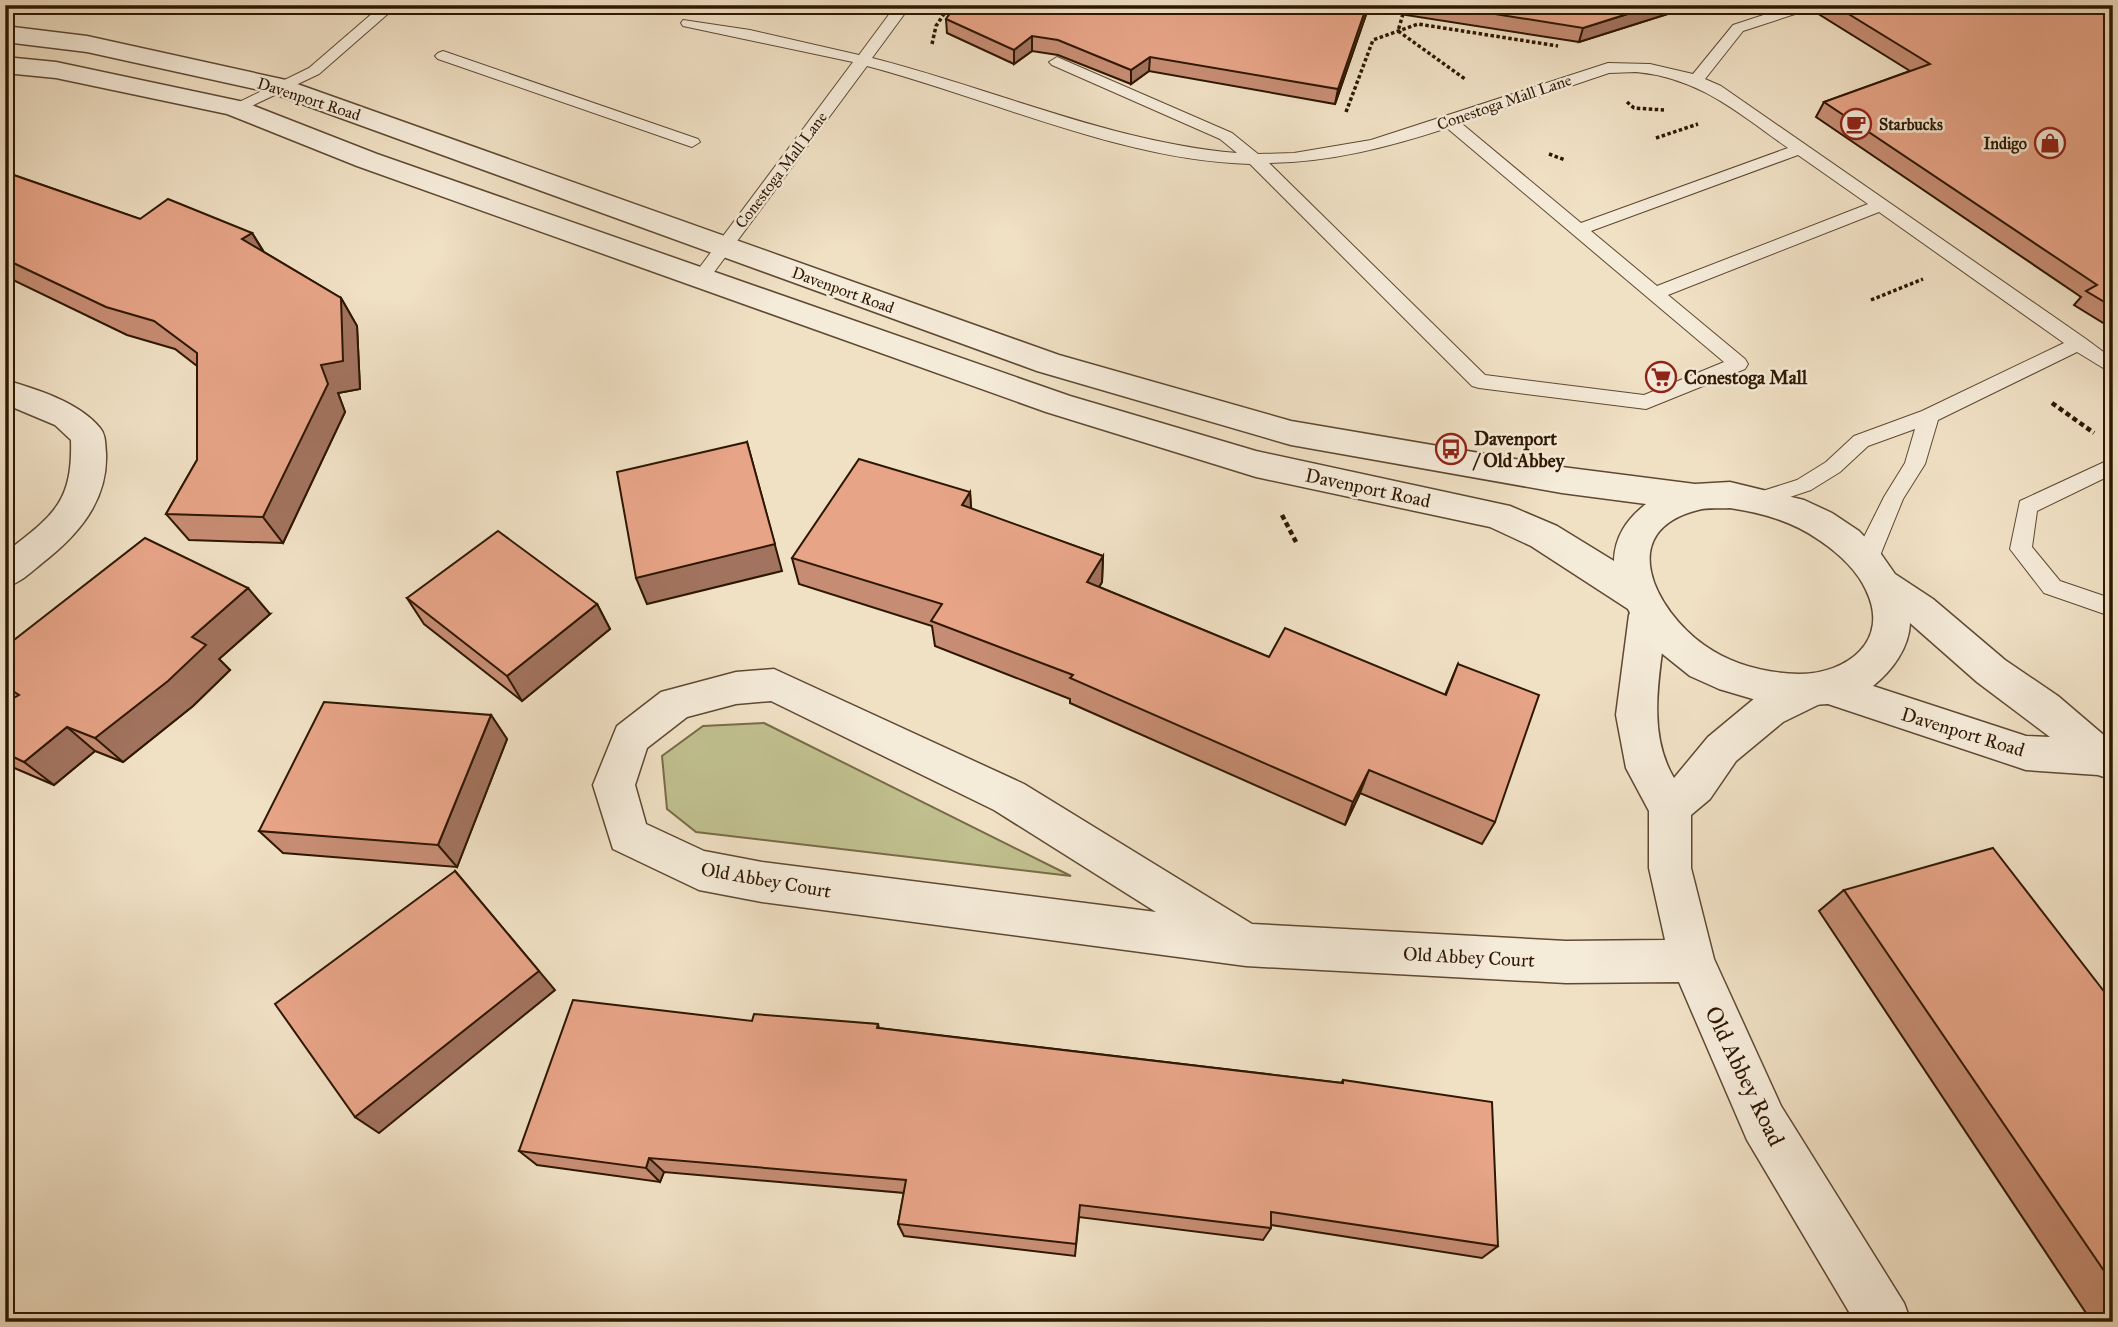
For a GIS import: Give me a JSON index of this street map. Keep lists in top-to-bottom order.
{
  "streets": {
    "street": ["Davenport Road", "Old Abbey Court", "Old Abbey Road"],
    "lane": ["Conestoga Mall Lane"]
  },
  "crossings": [
    ["Davenport Road", "Conestoga Mall Lane"],
    ["Old Abbey Court", "Old Abbey Road"]
  ],
  "places": {
    "cafe": ["Starbucks"],
    "shop": ["Indigo"],
    "supermarket": ["Conestoga Mall"],
    "bus stop": ["Davenport / Old Abbey"]
  }
}
